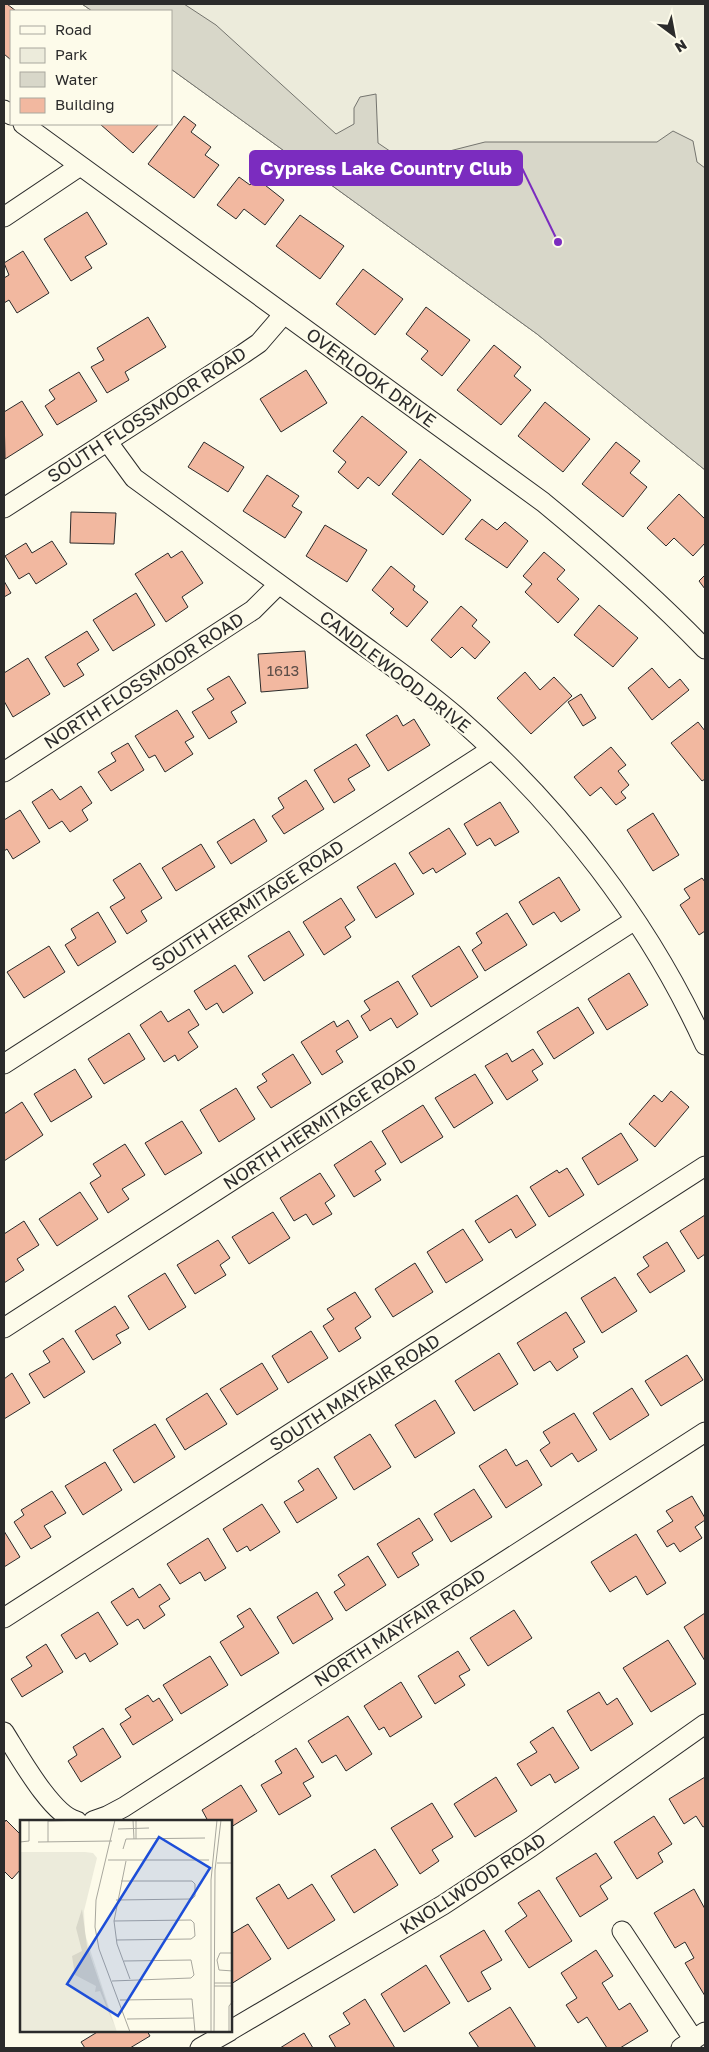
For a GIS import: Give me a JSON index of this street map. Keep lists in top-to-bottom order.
{
  "streets": {
    "street": [
      "OVERLOOK DRIVE",
      "SOUTH FLOSSMOOR ROAD",
      "CANDLEWOOD DRIVE",
      "NORTH FLOSSMOOR ROAD",
      "SOUTH HERMITAGE ROAD",
      "NORTH HERMITAGE ROAD",
      "SOUTH MAYFAIR ROAD",
      "NORTH MAYFAIR ROAD",
      "KNOLLWOOD ROAD"
    ]
  },
  "crossings": [
    ["OVERLOOK DRIVE", "SOUTH FLOSSMOOR ROAD"],
    ["SOUTH FLOSSMOOR ROAD", "CANDLEWOOD DRIVE"],
    ["CANDLEWOOD DRIVE", "NORTH FLOSSMOOR ROAD"],
    ["CANDLEWOOD DRIVE", "SOUTH HERMITAGE ROAD"],
    ["CANDLEWOOD DRIVE", "NORTH HERMITAGE ROAD"]
  ],
  "places": ["Cypress Lake Country Club"],
  "house_numbers": ["1613"],
  "legend": [
    "Road",
    "Park",
    "Water",
    "Building"
  ],
  "north": "bottom right"
}
